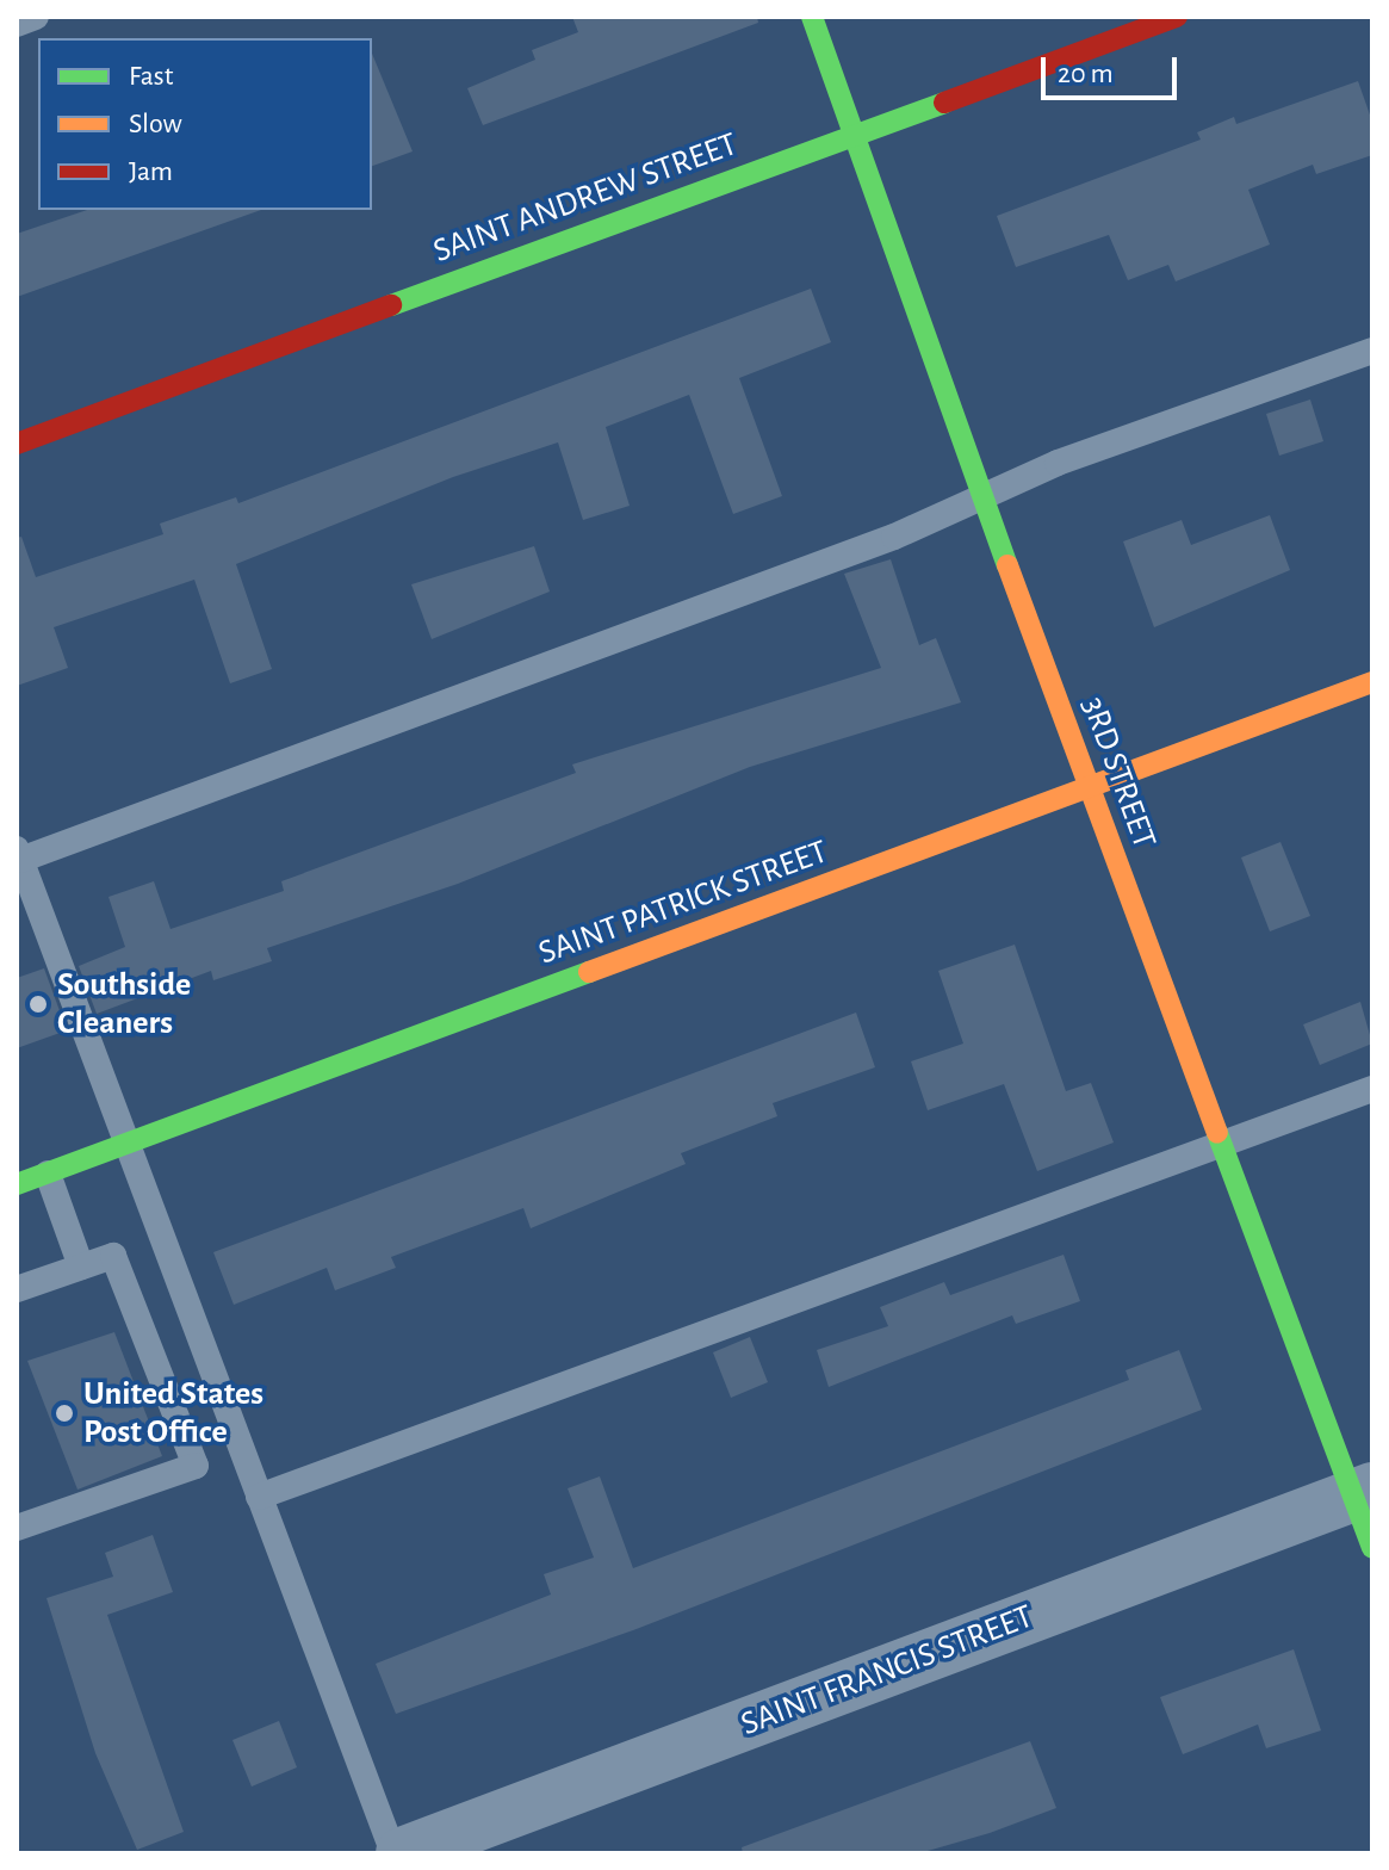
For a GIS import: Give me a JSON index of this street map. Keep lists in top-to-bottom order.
{
  "streets": {
    "street": [
      "SAINT ANDREW STREET",
      "3RD STREET",
      "SAINT PATRICK STREET",
      "SAINT FRANCIS STREET"
    ]
  },
  "crossings": [
    ["SAINT ANDREW STREET", "3RD STREET"],
    ["3RD STREET", "SAINT PATRICK STREET"],
    ["3RD STREET", "SAINT FRANCIS STREET"]
  ],
  "places": ["Southside Cleaners", "United States Post Office"],
  "legend": ["Fast", "Slow", "Jam"],
  "scale_bar": "20 m"
}
